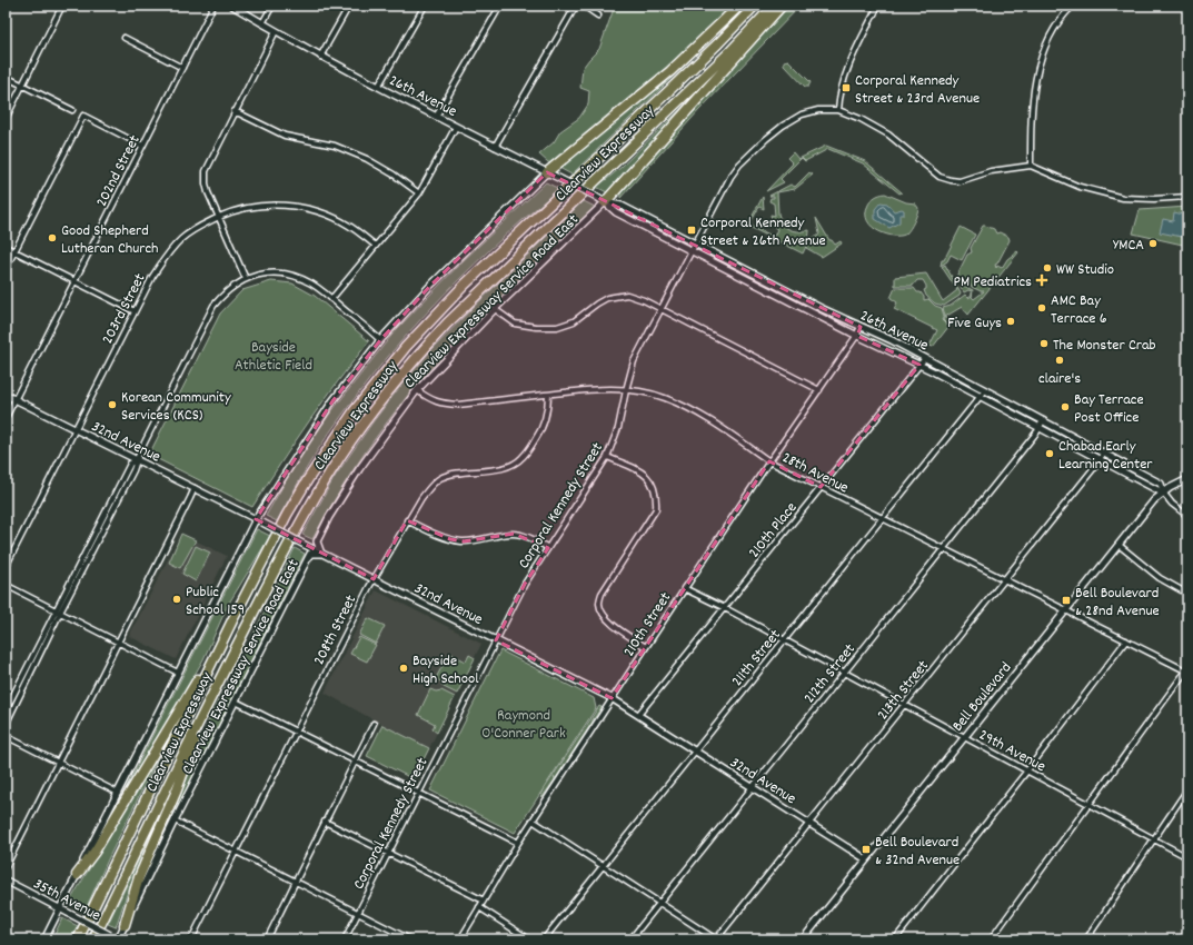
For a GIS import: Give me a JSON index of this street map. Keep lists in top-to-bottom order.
{
  "streets": {
    "highway": ["Clearview Expressway"],
    "street": [
      "26th Avenue",
      "202nd Street",
      "Clearview Expressway Service Road East",
      "203rd Street",
      "32nd Avenue",
      "28th Avenue",
      "Corporal Kennedy Street",
      "210th Place",
      "210th Street",
      "208th Street",
      "211th Street",
      "212th Street",
      "213th Street",
      "Bell Boulevard",
      "29th Avenue",
      "35th Avenue"
    ]
  },
  "crossings": [
    ["26th Avenue", "Clearview Expressway"],
    ["26th Avenue", "Clearview Expressway Service Road East"],
    ["26th Avenue", "Corporal Kennedy Street"],
    ["26th Avenue", "210th Place"],
    ["26th Avenue", "210th Street"],
    ["26th Avenue", "211th Street"],
    ["26th Avenue", "212th Street"],
    ["26th Avenue", "213th Street"],
    ["26th Avenue", "Bell Boulevard"],
    ["Clearview Expressway", "32nd Avenue"],
    ["Clearview Expressway", "35th Avenue"],
    ["202nd Street", "32nd Avenue"],
    ["Clearview Expressway Service Road East", "32nd Avenue"],
    ["Clearview Expressway Service Road East", "28th Avenue"],
    ["Clearview Expressway Service Road East", "35th Avenue"],
    ["203rd Street", "32nd Avenue"],
    ["32nd Avenue", "Corporal Kennedy Street"],
    ["32nd Avenue", "210th Place"],
    ["32nd Avenue", "210th Street"],
    ["32nd Avenue", "208th Street"],
    ["32nd Avenue", "211th Street"],
    ["32nd Avenue", "212th Street"],
    ["32nd Avenue", "213th Street"],
    ["32nd Avenue", "Bell Boulevard"],
    ["28th Avenue", "Corporal Kennedy Street"],
    ["28th Avenue", "210th Place"],
    ["28th Avenue", "210th Street"],
    ["28th Avenue", "208th Street"],
    ["28th Avenue", "211th Street"],
    ["28th Avenue", "212th Street"],
    ["28th Avenue", "213th Street"],
    ["28th Avenue", "Bell Boulevard"],
    ["210th Place", "29th Avenue"],
    ["210th Street", "29th Avenue"],
    ["211th Street", "29th Avenue"],
    ["212th Street", "29th Avenue"],
    ["213th Street", "29th Avenue"],
    ["Bell Boulevard", "29th Avenue"]
  ],
  "parks": ["Bayside Athletic Field", "Raymond O'Conner Park"],
  "places": {
    "transit": [
      "Corporal Kennedy Street & 23rd Avenue",
      "Corporal Kennedy Street & 26th Avenue",
      "Bell Boulevard & 28nd Avenue",
      "Bell Boulevard & 32nd Avenue"
    ],
    "other": [
      "Good Shepherd Lutheran Church",
      "YMCA",
      "WW Studio",
      "AMC Bay Terrace 6",
      "Five Guys",
      "The Monster Crab",
      "claire's",
      "Korean Community Services (KCS)",
      "Bay Terrace Post Office",
      "Chabad Early Learning Center",
      "Public School 159",
      "Bayside High School"
    ],
    "health": ["PM Pediatrics"]
  }
}
